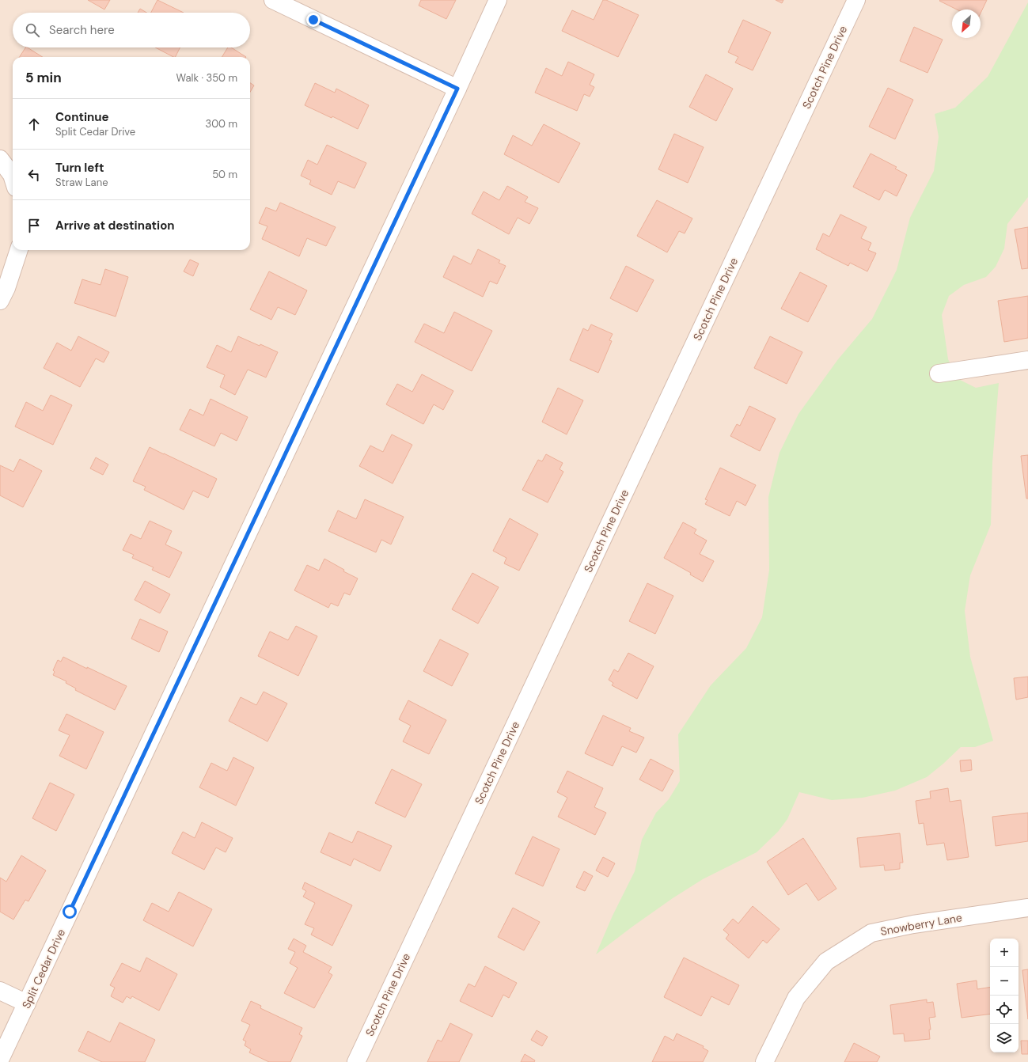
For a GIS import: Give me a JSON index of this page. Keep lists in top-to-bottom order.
{
  "streets": {
    "street": ["Scotch Pine Drive", "Snowberry Lane", "Split Cedar Drive"]
  },
  "north": "bottom left",
  "page": {
    "search": "Search here",
    "heading": ["5 min", "Walk · 350 m"],
    "list": [
      ["Continue", "Split Cedar Drive", "300 m"],
      ["Turn left", "Straw Lane", "50 m"],
      "Arrive at destination"
    ],
    "map_buttons": ["+", "−"]
  }
}
